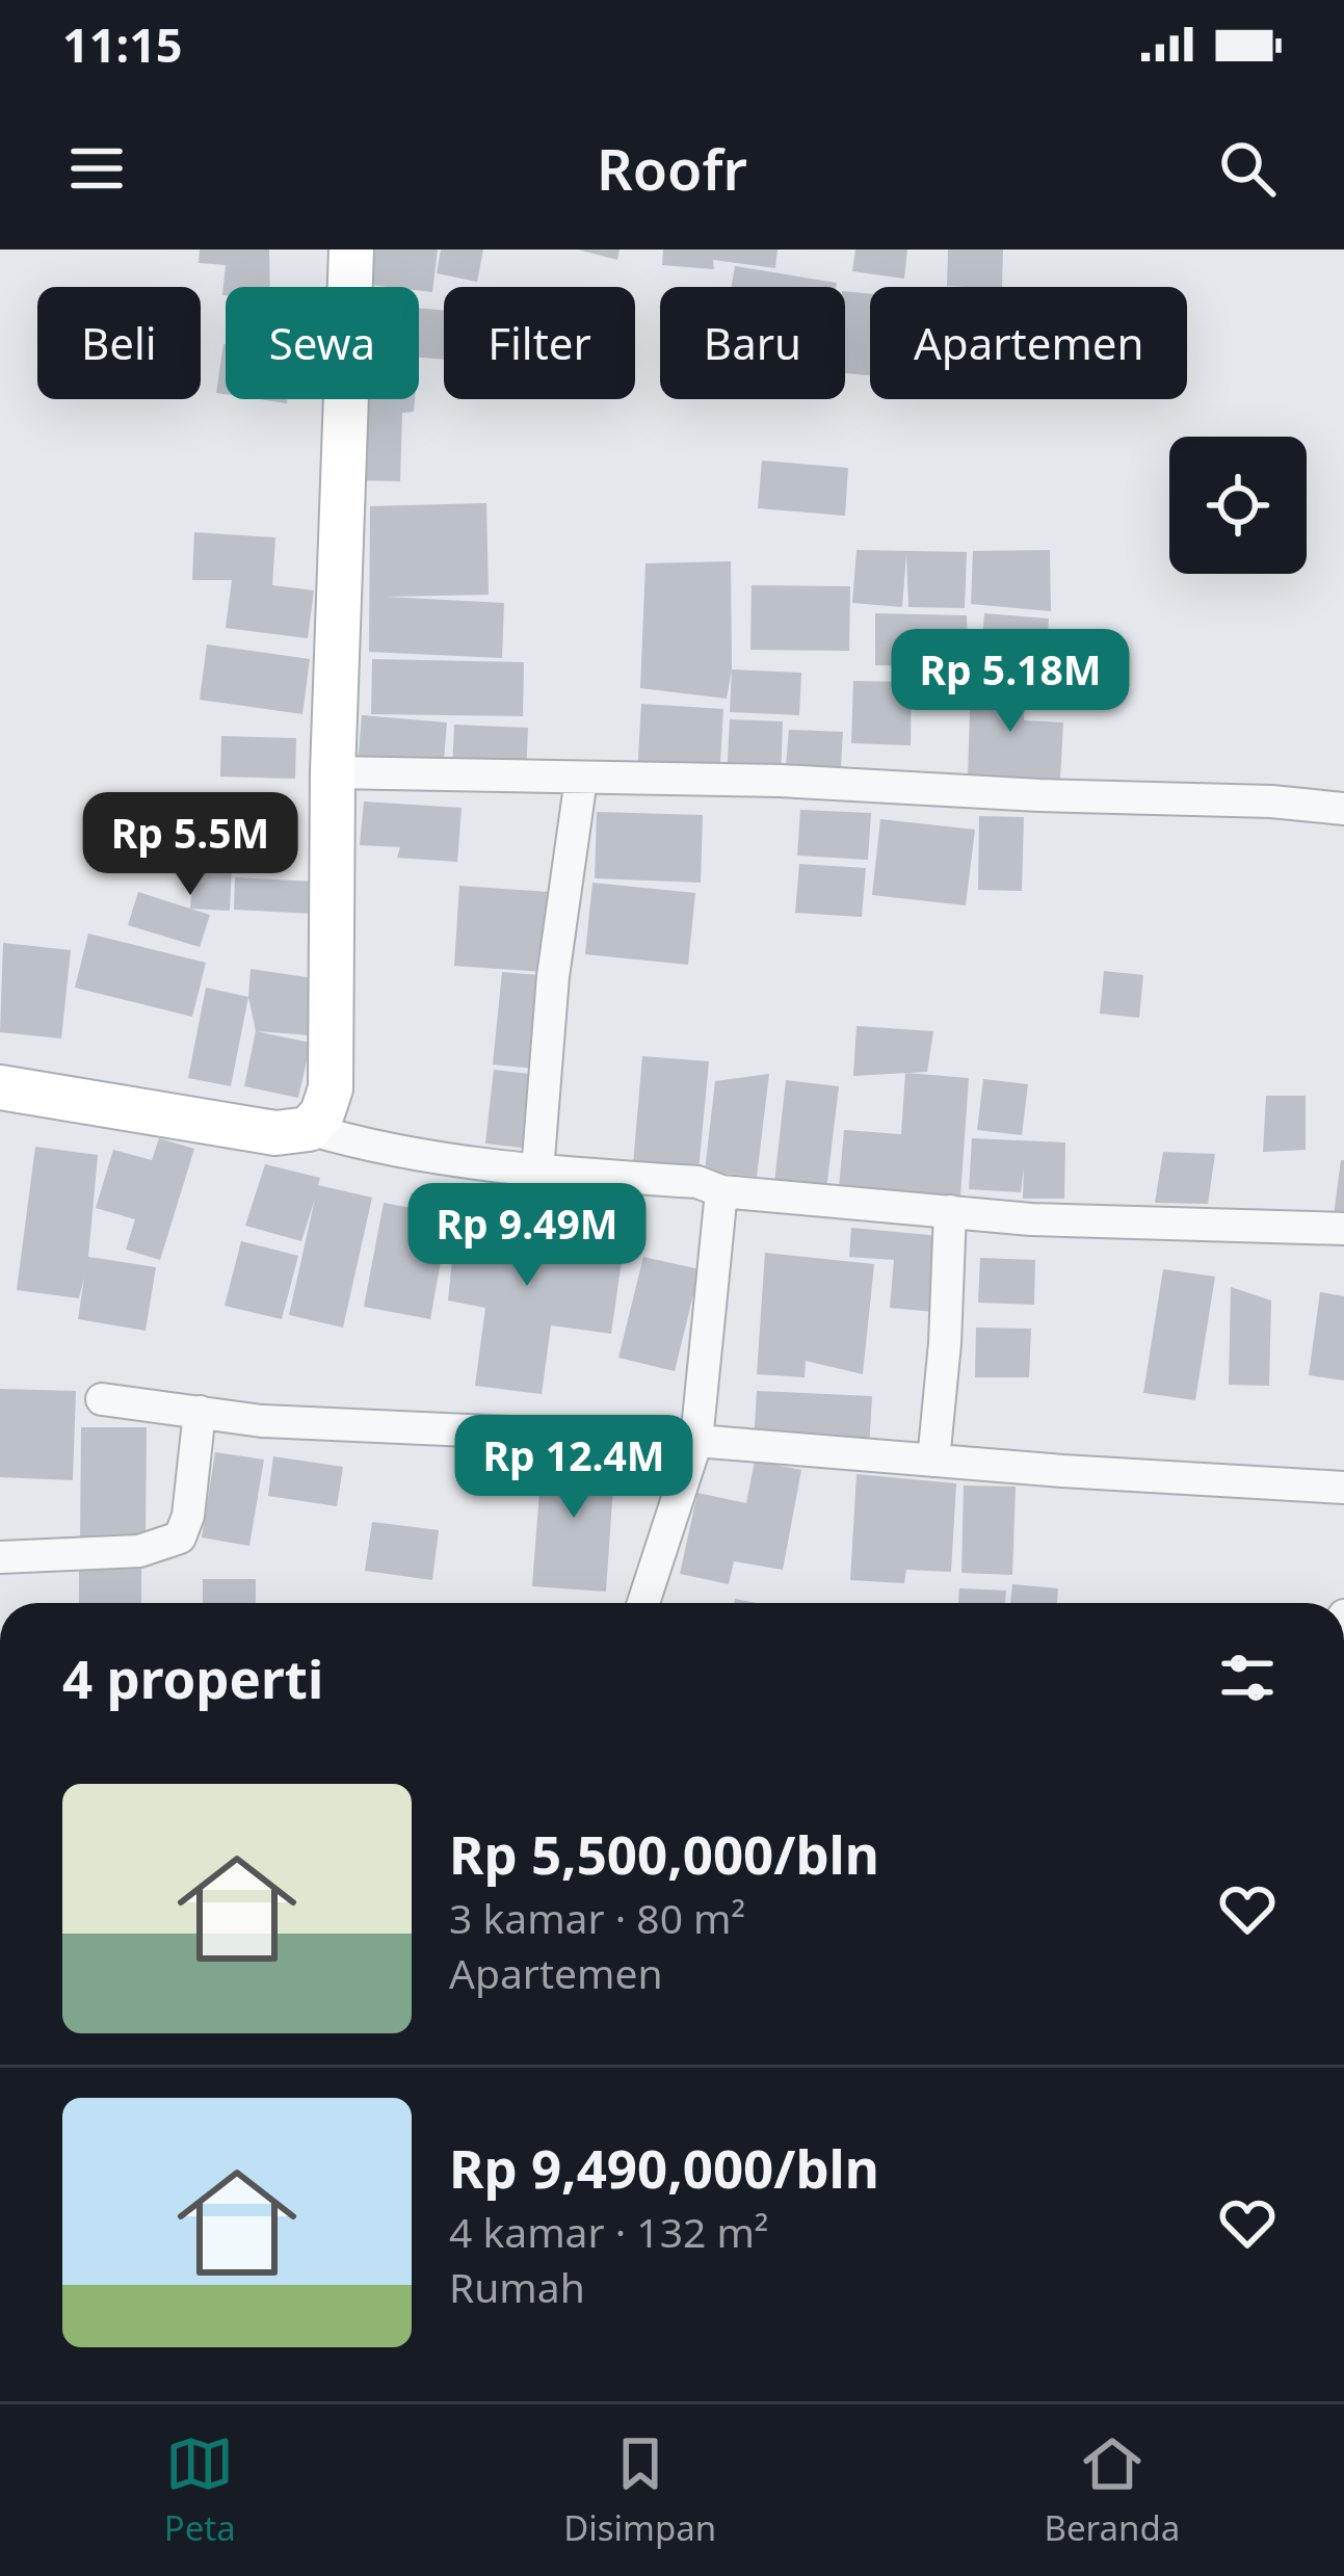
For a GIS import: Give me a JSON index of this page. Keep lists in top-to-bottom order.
{
  "page": {
    "status": "11:15",
    "header": "Roofr",
    "chip": [
      "Beli",
      "Sewa",
      "Filter",
      "Baru",
      "Apartemen"
    ],
    "price": [
      "Rp 5.18M",
      "Rp 5.5M",
      "Rp 9.49M",
      "Rp 12.4M"
    ],
    "heading": "4 properti",
    "list": [
      {
        "name": "Rp 5,500,000/bln",
        "note": "3 kamar · 80 m² · Apartemen"
      },
      {
        "name": "Rp 9,490,000/bln",
        "note": "4 kamar · 132 m² · Rumah"
      }
    ],
    "tabs": ["Peta", "Disimpan", "Beranda"]
  }
}
